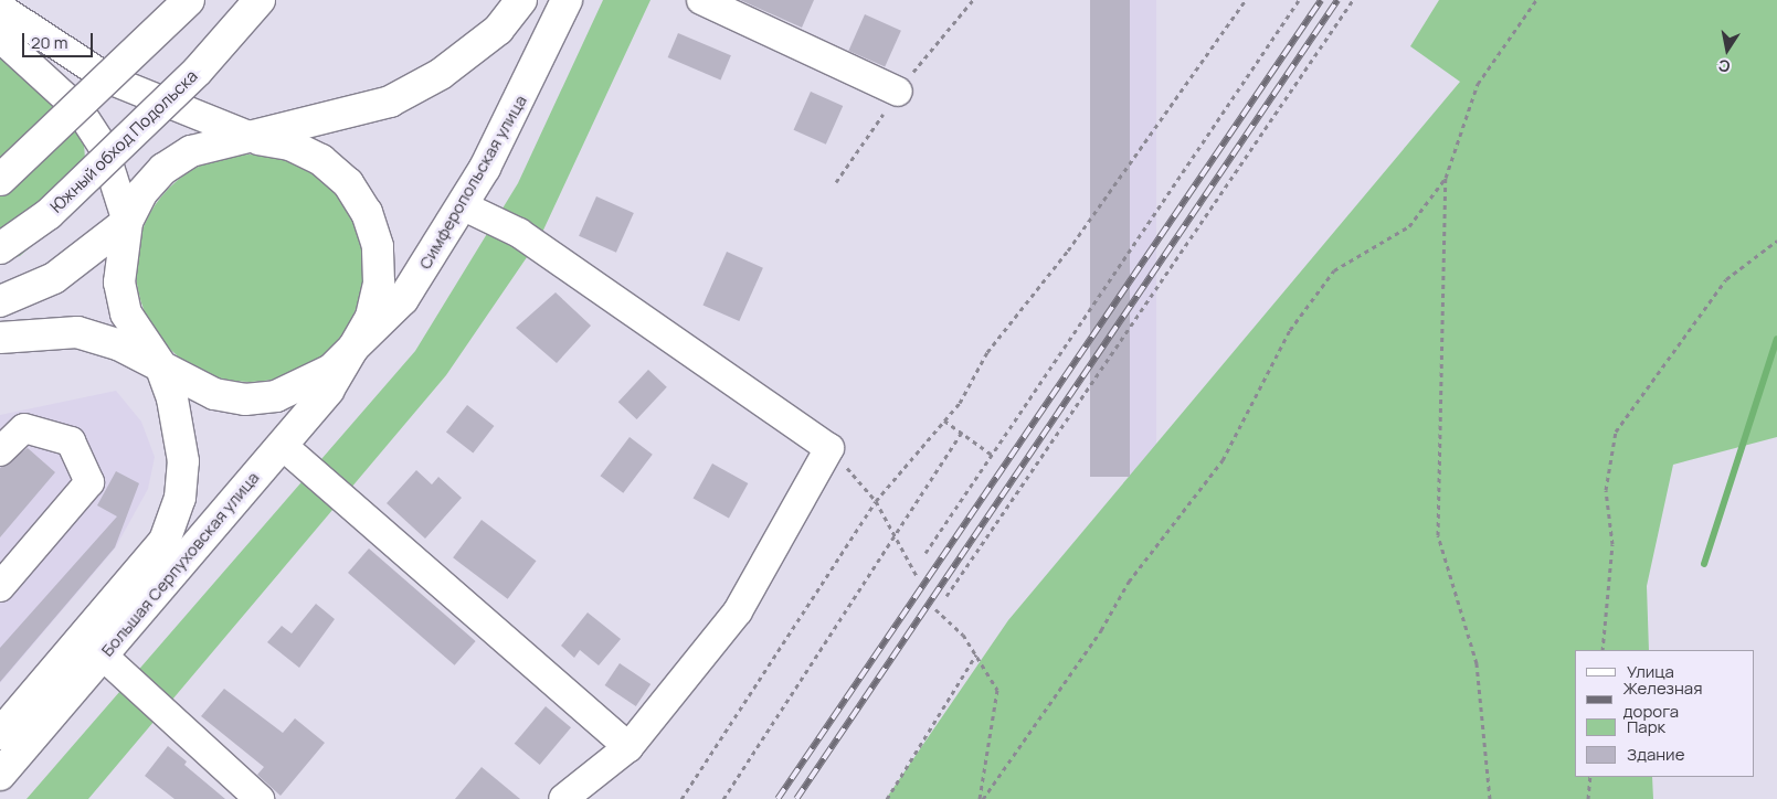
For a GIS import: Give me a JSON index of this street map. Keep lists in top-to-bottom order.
{
  "streets": {
    "main road": ["Южный обход Подольска", "Симферопольская улица", "Большая Серпуховская улица"]
  },
  "crossings": [
    ["Симферопольская улица", "Большая Серпуховская улица"]
  ],
  "legend": [
    "Улица",
    "Железная дорога",
    "Парк",
    "Здание"
  ],
  "scale_bar": "20 m",
  "north": "bottom"
}
